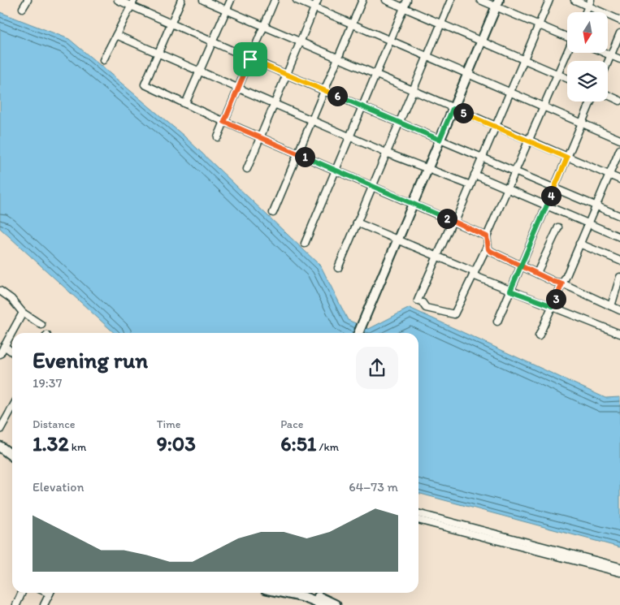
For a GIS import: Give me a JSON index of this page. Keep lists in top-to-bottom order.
{
  "north": "bottom",
  "page": {
    "pins": [
      "6",
      "5",
      "1",
      "4",
      "2",
      "3"
    ],
    "heading": ["Evening run", "19:37"],
    "stats": [
      ["Distance", "1.32 km"],
      ["Time", "9:03"],
      ["Pace", "6:51 /km"]
    ],
    "chart": ["Elevation", "64–73 m"]
  }
}
